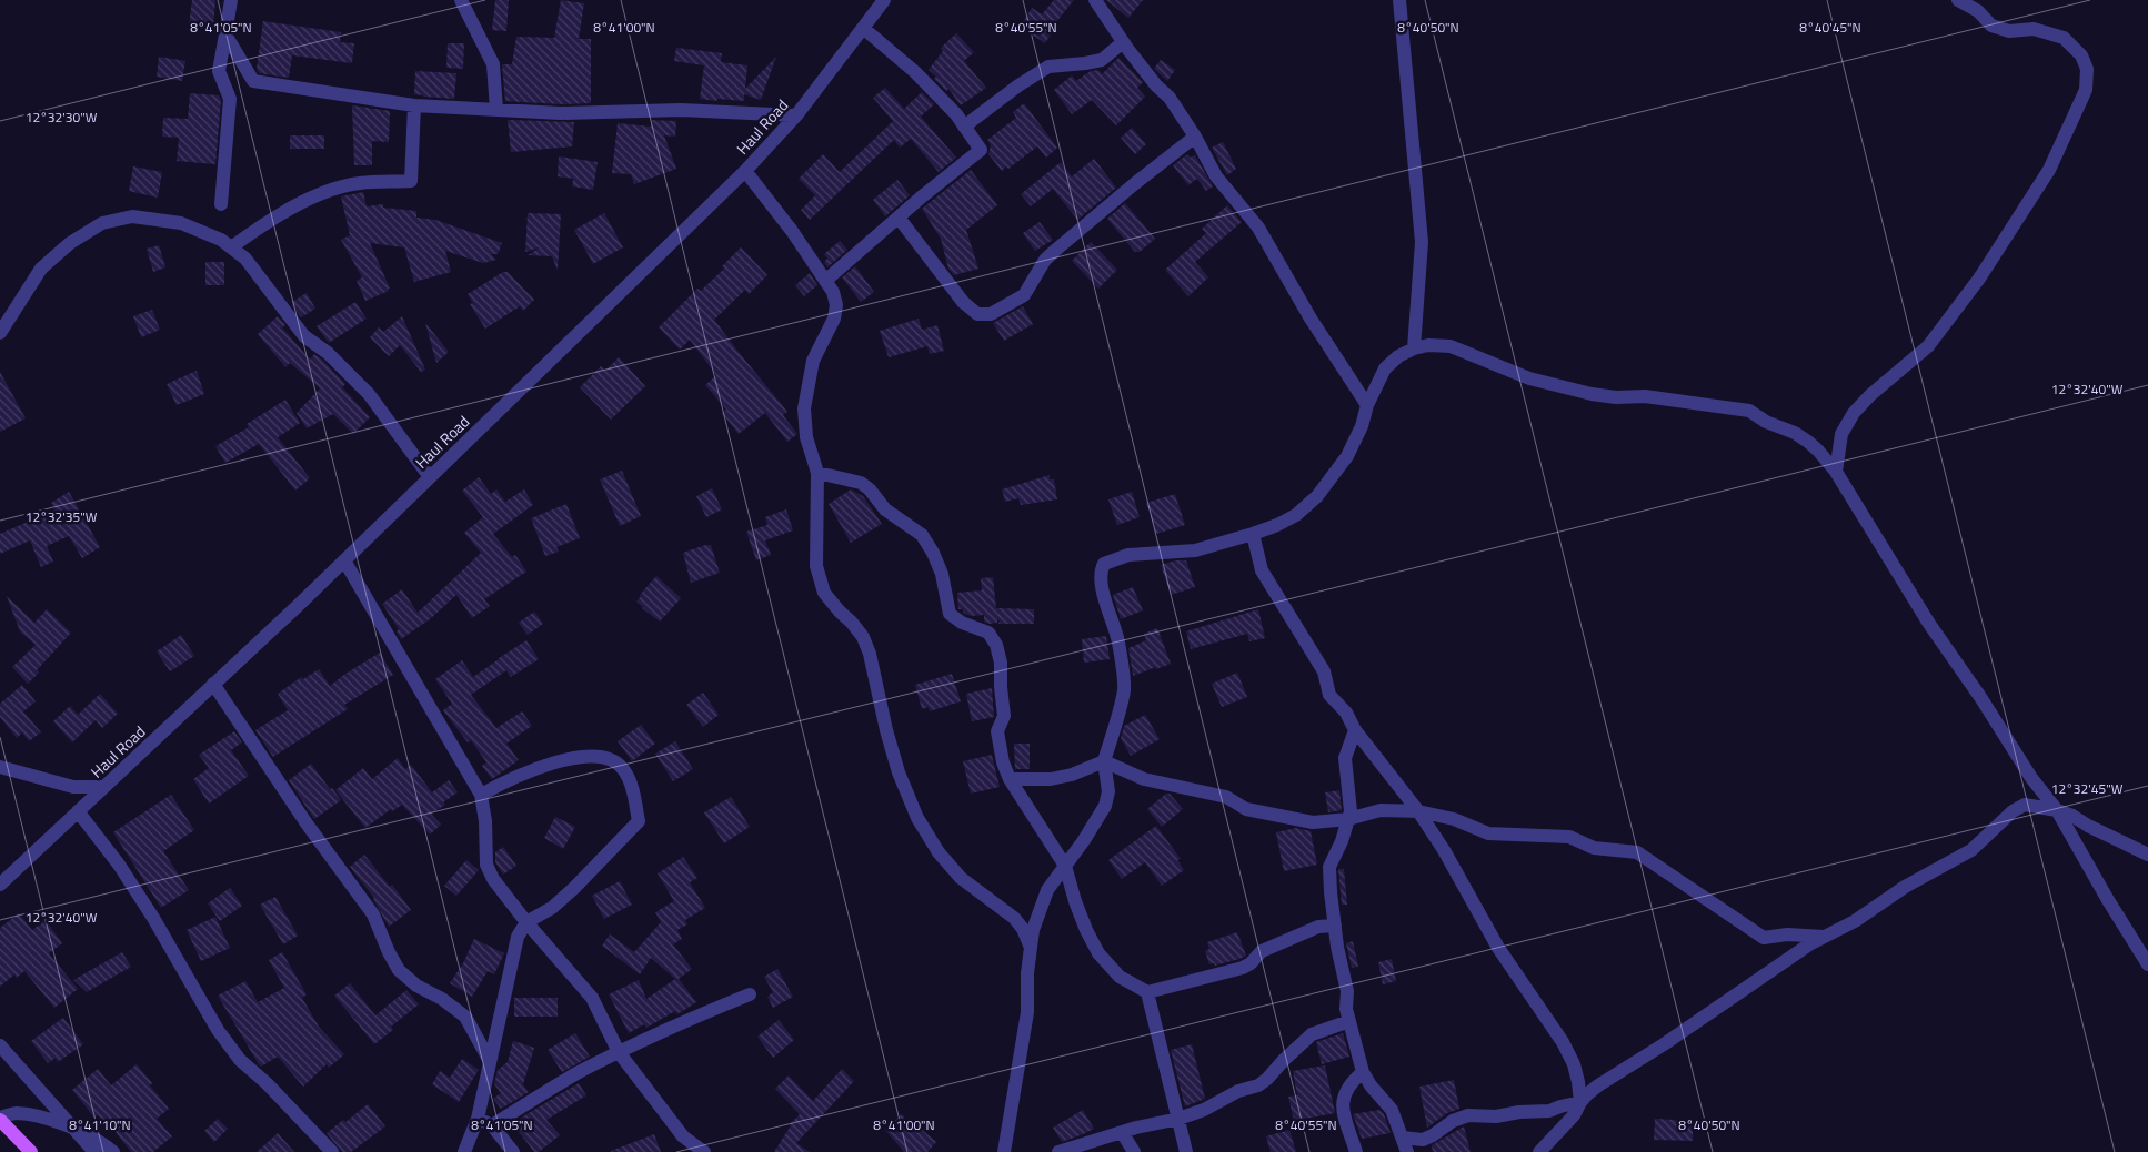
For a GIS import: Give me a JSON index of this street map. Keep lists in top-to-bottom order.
{
  "streets": {
    "street": ["Haul Road"]
  },
  "coordinates": [
    "8°41'05\"N",
    "8°41'00\"N",
    "8°40'55\"N",
    "8°40'50\"N",
    "8°40'45\"N",
    "12°32'30\"W",
    "12°32'40\"W",
    "12°32'35\"W",
    "12°32'45\"W",
    "8°41'10\"N"
  ]
}
